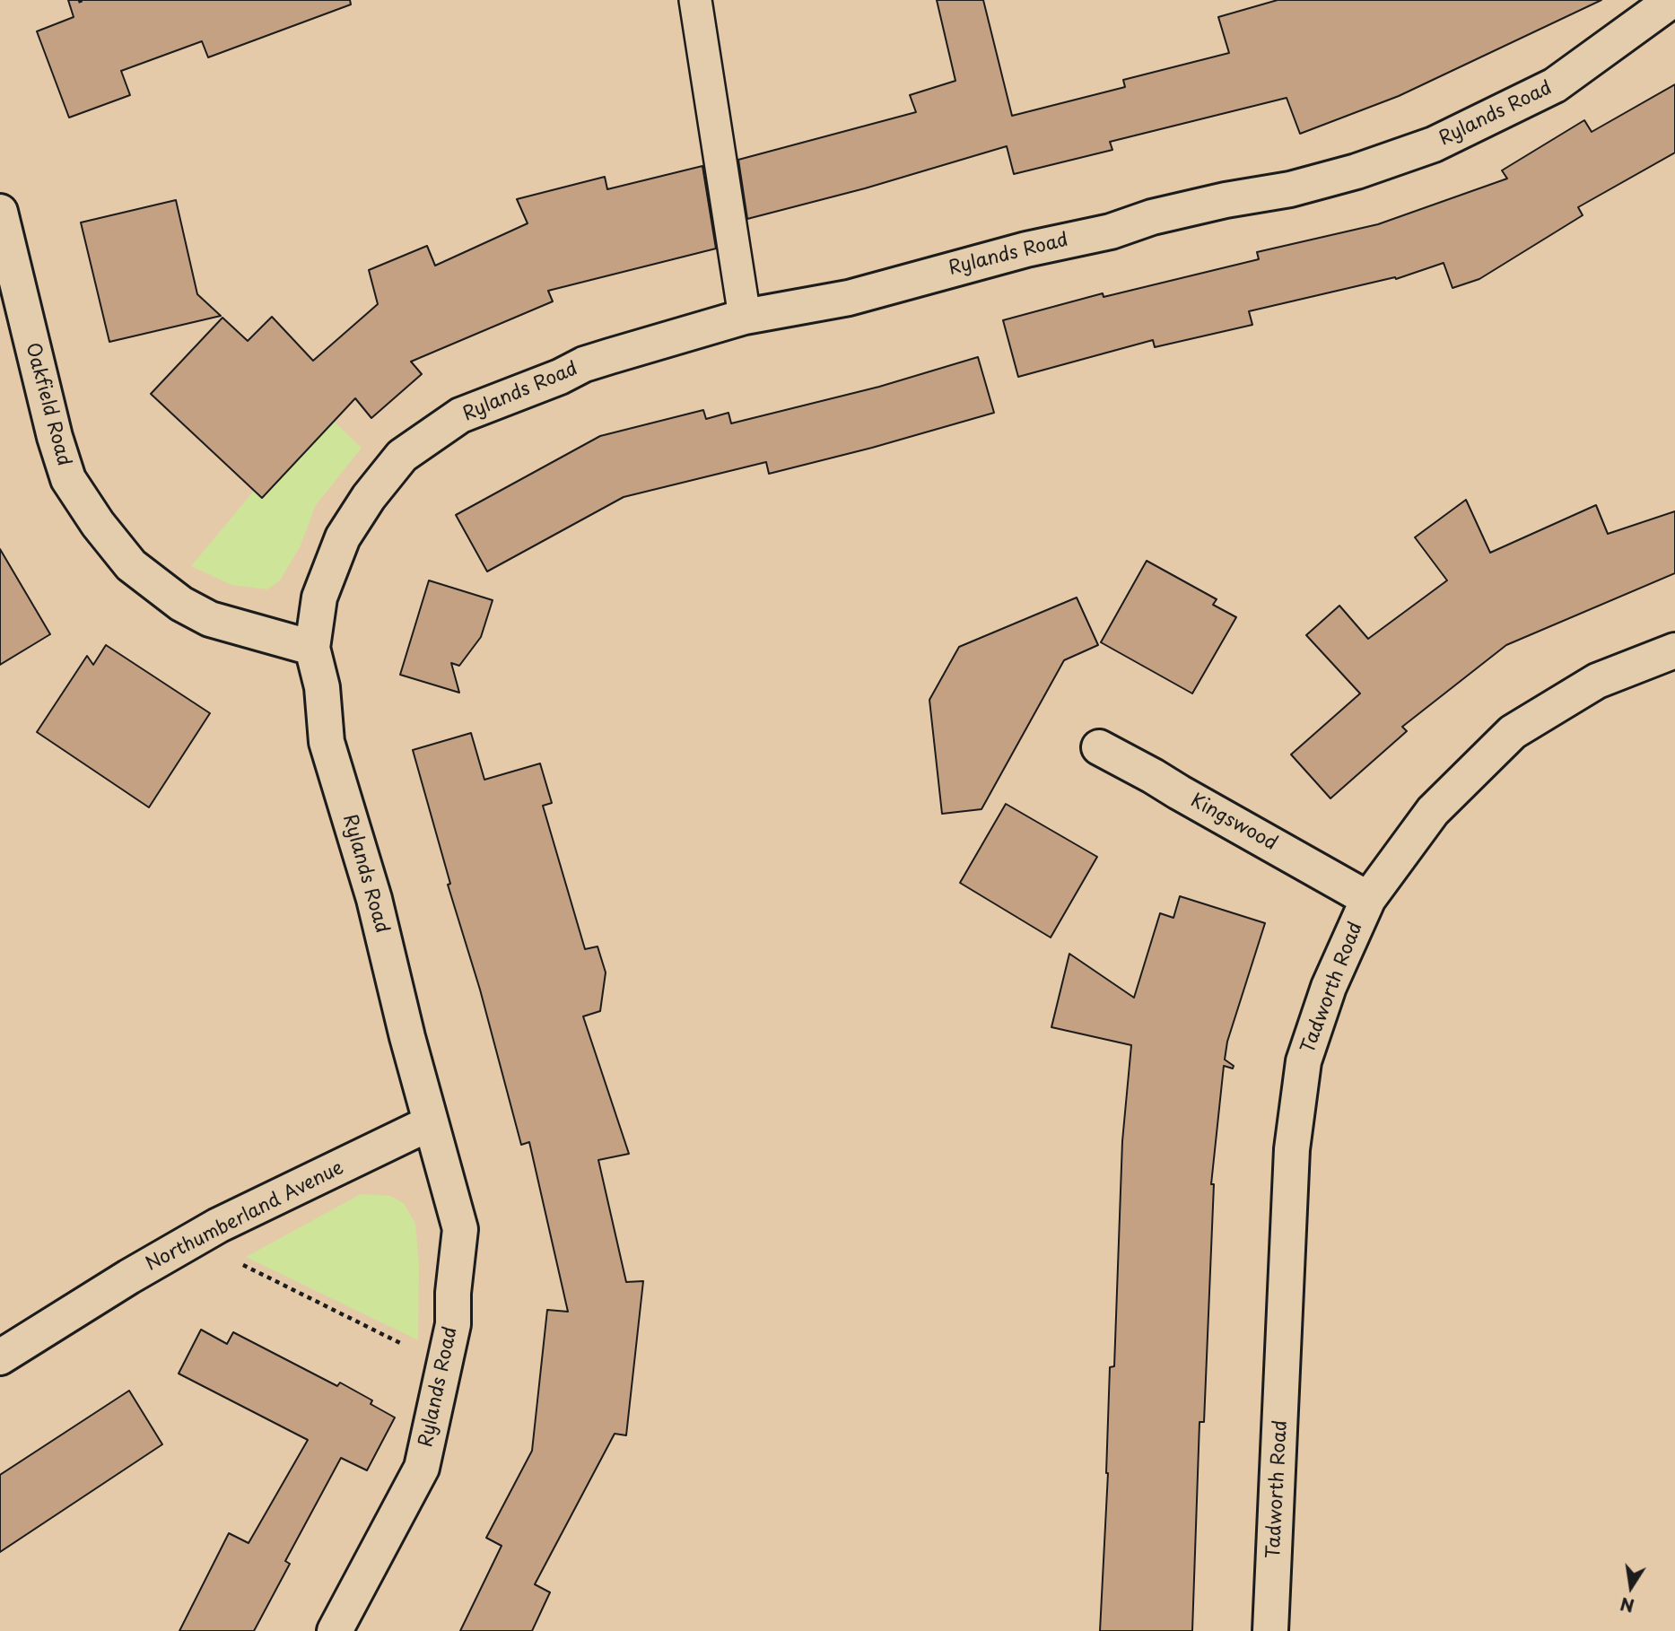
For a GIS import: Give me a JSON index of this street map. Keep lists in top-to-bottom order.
{
  "streets": {
    "street": [
      "Rylands Road",
      "Oakfield Road",
      "Kingswood",
      "Tadworth Road",
      "Northumberland Avenue"
    ]
  },
  "crossings": [
    ["Rylands Road", "Oakfield Road"],
    ["Rylands Road", "Northumberland Avenue"],
    ["Kingswood", "Tadworth Road"]
  ],
  "north": "bottom"
}
